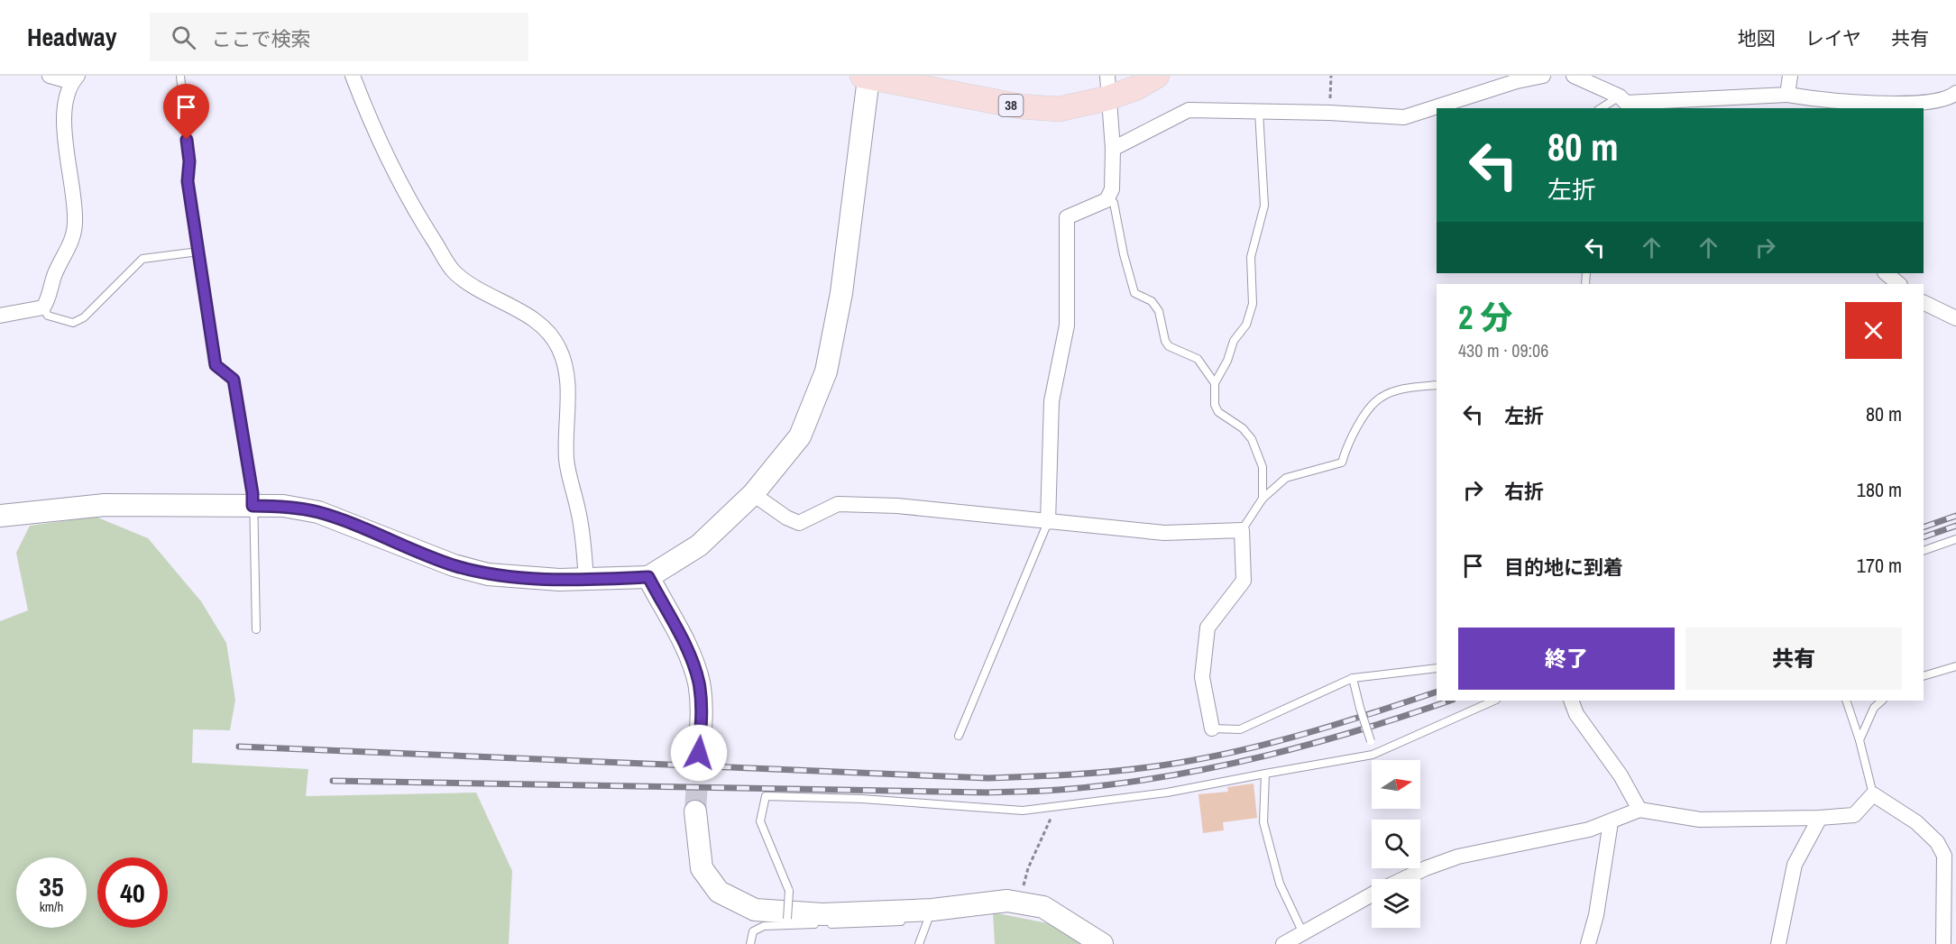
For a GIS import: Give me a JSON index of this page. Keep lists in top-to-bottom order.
{
  "streets": {
    "main road": ["38"]
  },
  "north": "right",
  "page": {
    "header": "Headway",
    "search": "ここで検索",
    "nav": ["地図", "レイヤ", "共有"],
    "turn": ["80 m", "左折"],
    "heading": ["2 分", "430 m · 09:06"],
    "list": [
      {
        "name": "左折",
        "value": "80 m"
      },
      {
        "name": "右折",
        "value": "180 m"
      },
      {
        "name": "目的地に到着",
        "value": "170 m"
      }
    ],
    "buttons": ["終了", "共有"],
    "speed": "35 km/h",
    "limit": "40"
  }
}
